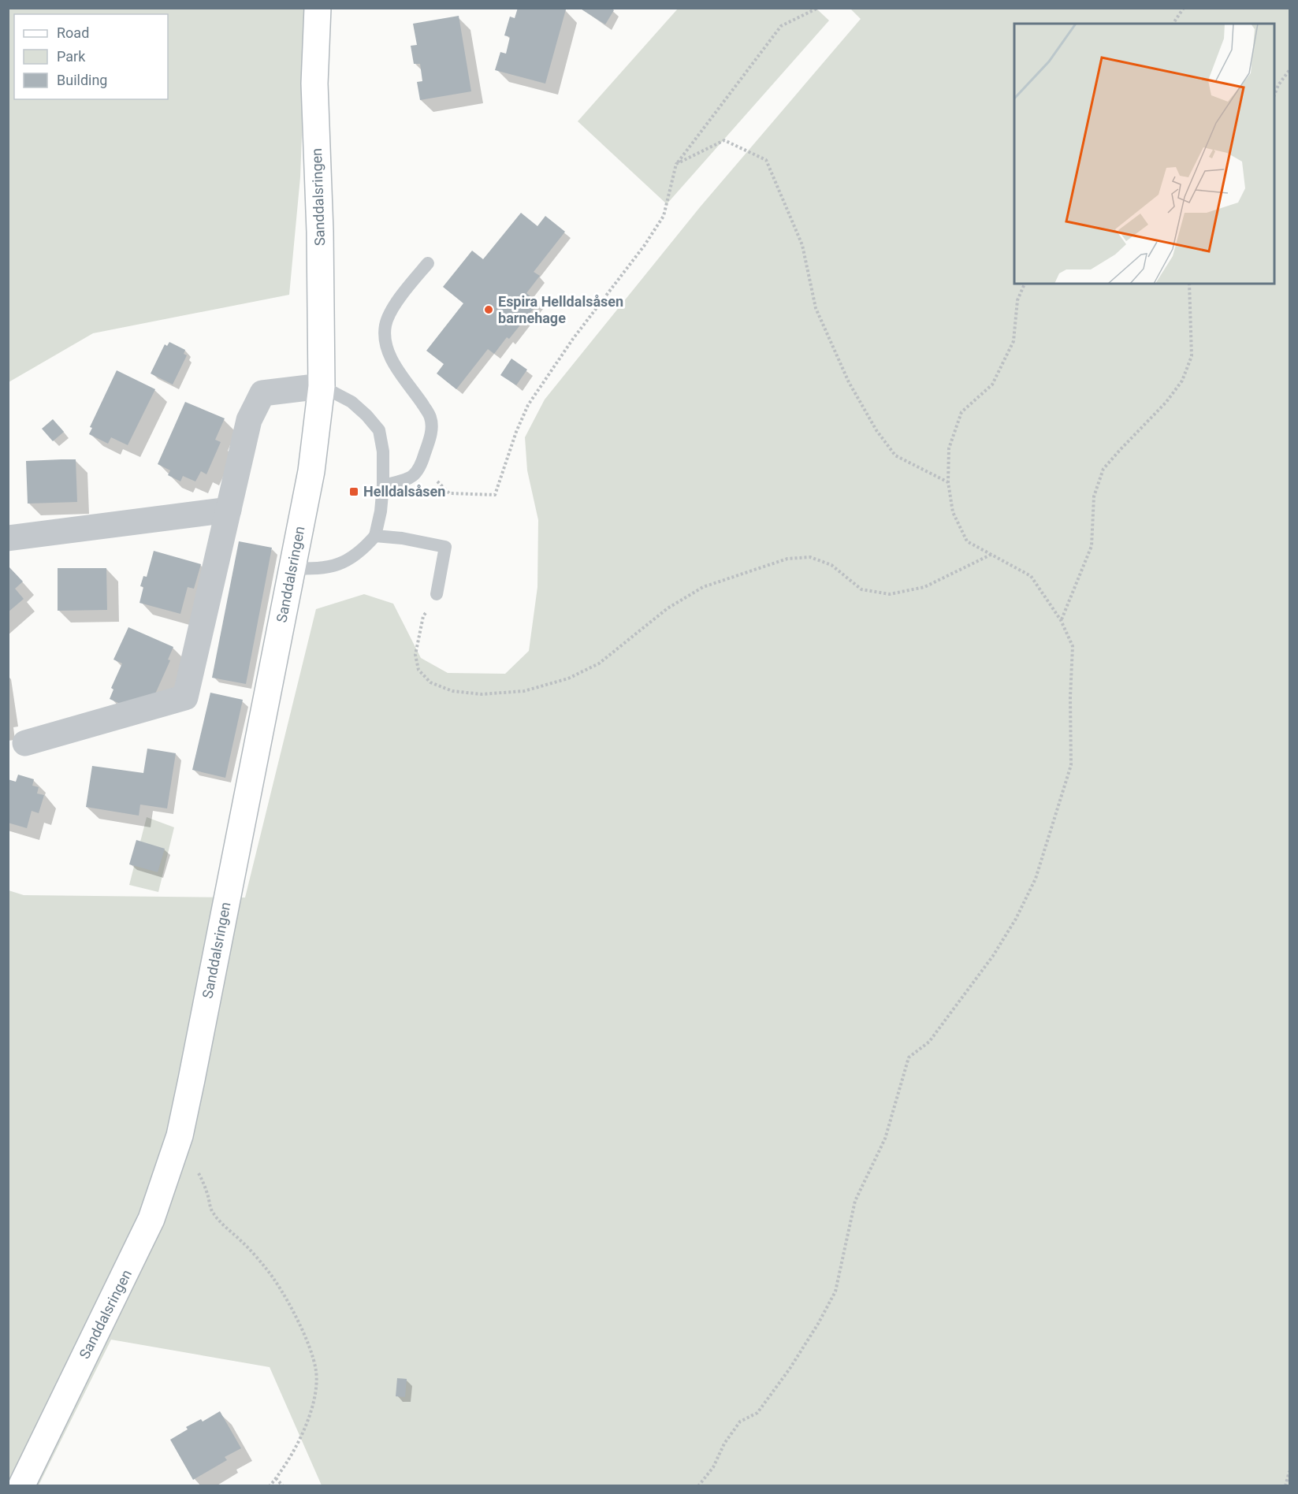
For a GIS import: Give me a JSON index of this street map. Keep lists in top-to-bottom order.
{
  "streets": {
    "main road": ["Sanddalsringen"]
  },
  "places": {
    "other": ["Espira Helldalsåsen barnehage"],
    "transit": ["Helldalsåsen"]
  },
  "legend": ["Road", "Park", "Building"]
}
